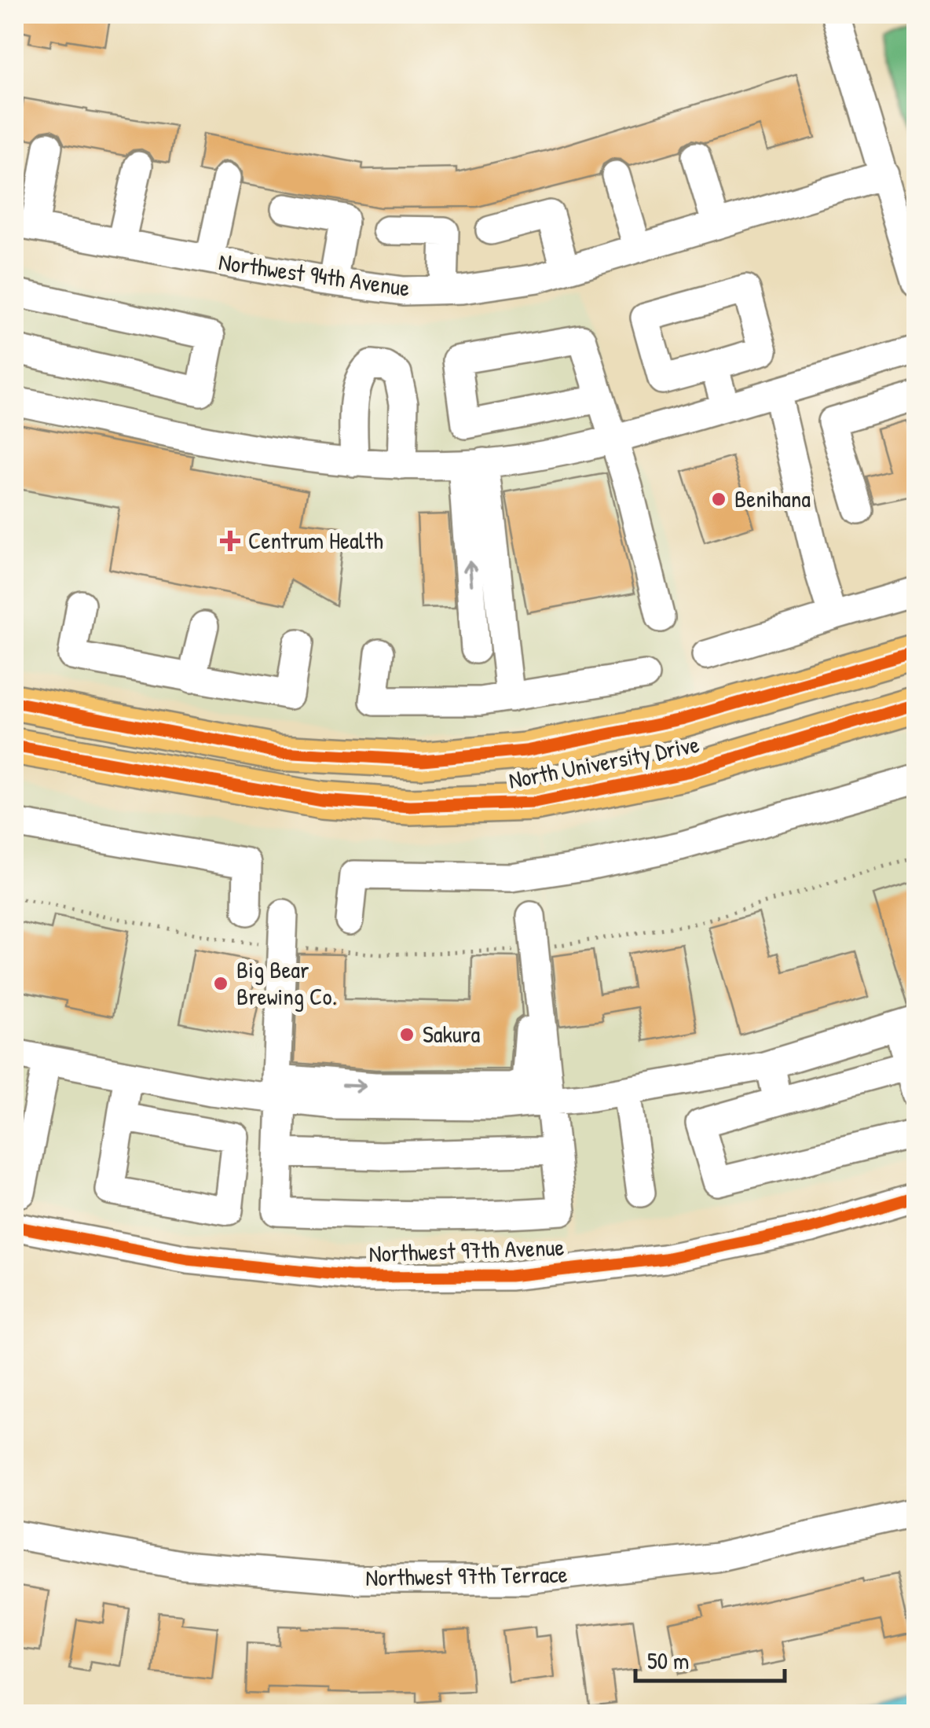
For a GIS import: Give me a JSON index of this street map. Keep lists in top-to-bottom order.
{
  "streets": {
    "main road": ["North University Drive"],
    "street": ["Northwest 94th Avenue", "Northwest 97th Avenue", "Northwest 97th Terrace"]
  },
  "places": {
    "other": ["Benihana", "Big Bear Brewing Co.", "Sakura"],
    "health": ["Centrum Health"]
  },
  "scale_bar": "50 m"
}
